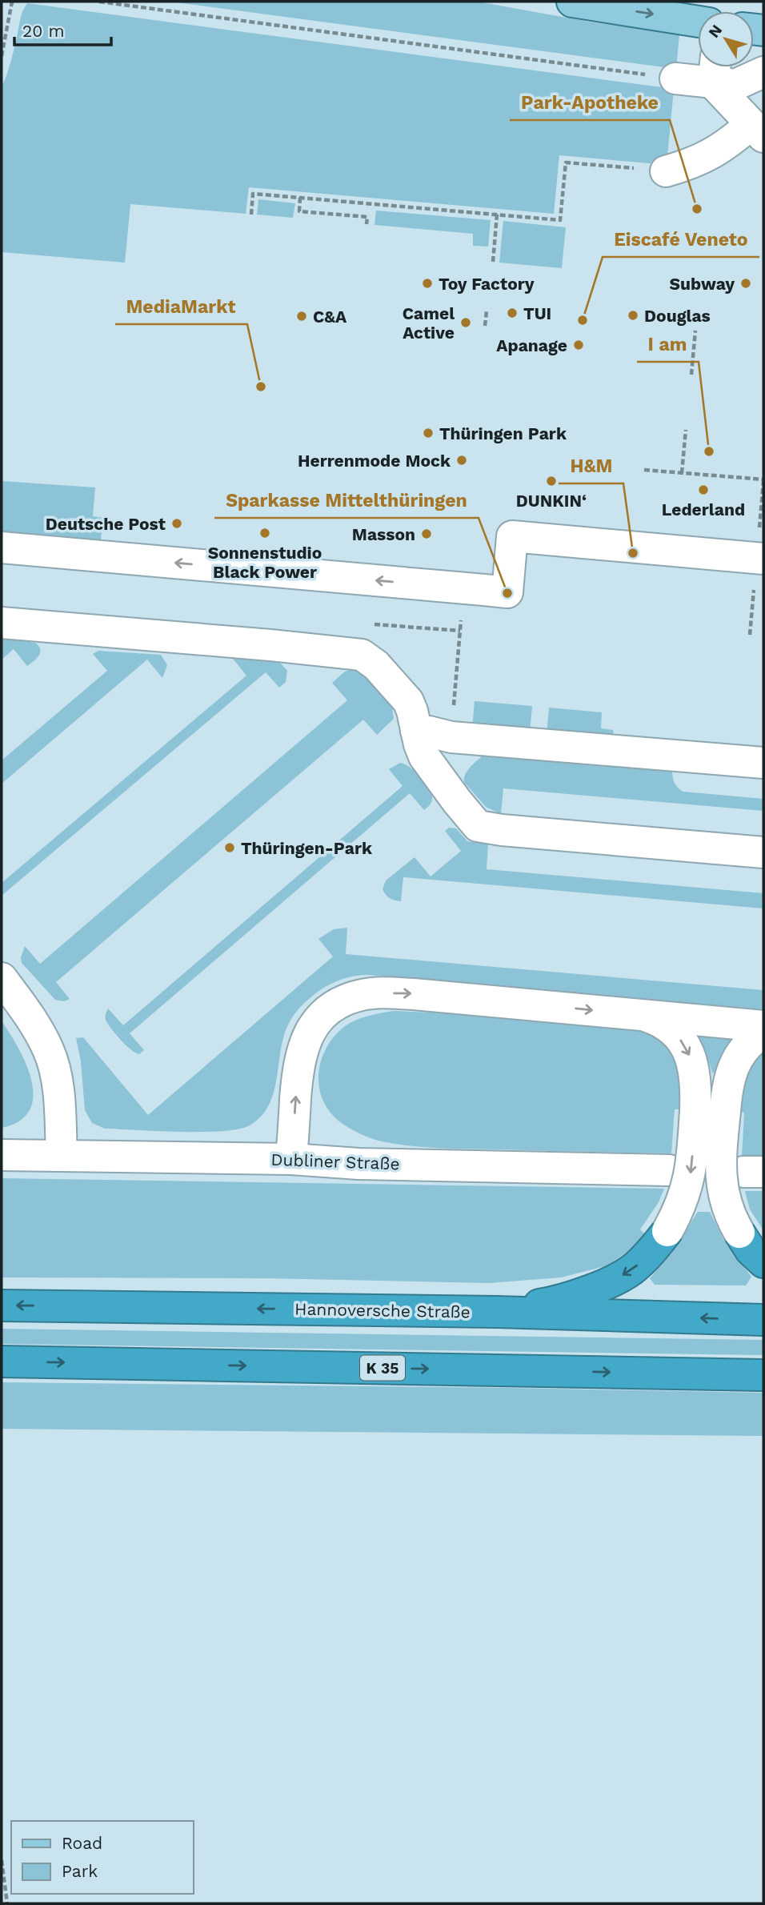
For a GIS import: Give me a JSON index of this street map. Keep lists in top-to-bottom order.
{
  "streets": {
    "highway": ["Hannoversche Straße", "K 35"],
    "street": ["Dubliner Straße"]
  },
  "places": [
    "Park-Apotheke",
    "Toy Factory",
    "Subway",
    "TUI",
    "Douglas",
    "C&A",
    "Eiscafé Veneto",
    "Camel Active",
    "Apanage",
    "MediaMarkt",
    "Thüringen Park",
    "I am",
    "Herrenmode Mock",
    "DUNKIN‘",
    "Lederland",
    "Deutsche Post",
    "Sonnenstudio Black Power",
    "Masson",
    "H&M",
    "Sparkasse Mittelthüringen",
    "Thüringen-Park"
  ],
  "legend": ["Road", "Park"],
  "scale_bar": "20 m",
  "north": "top left"
}
